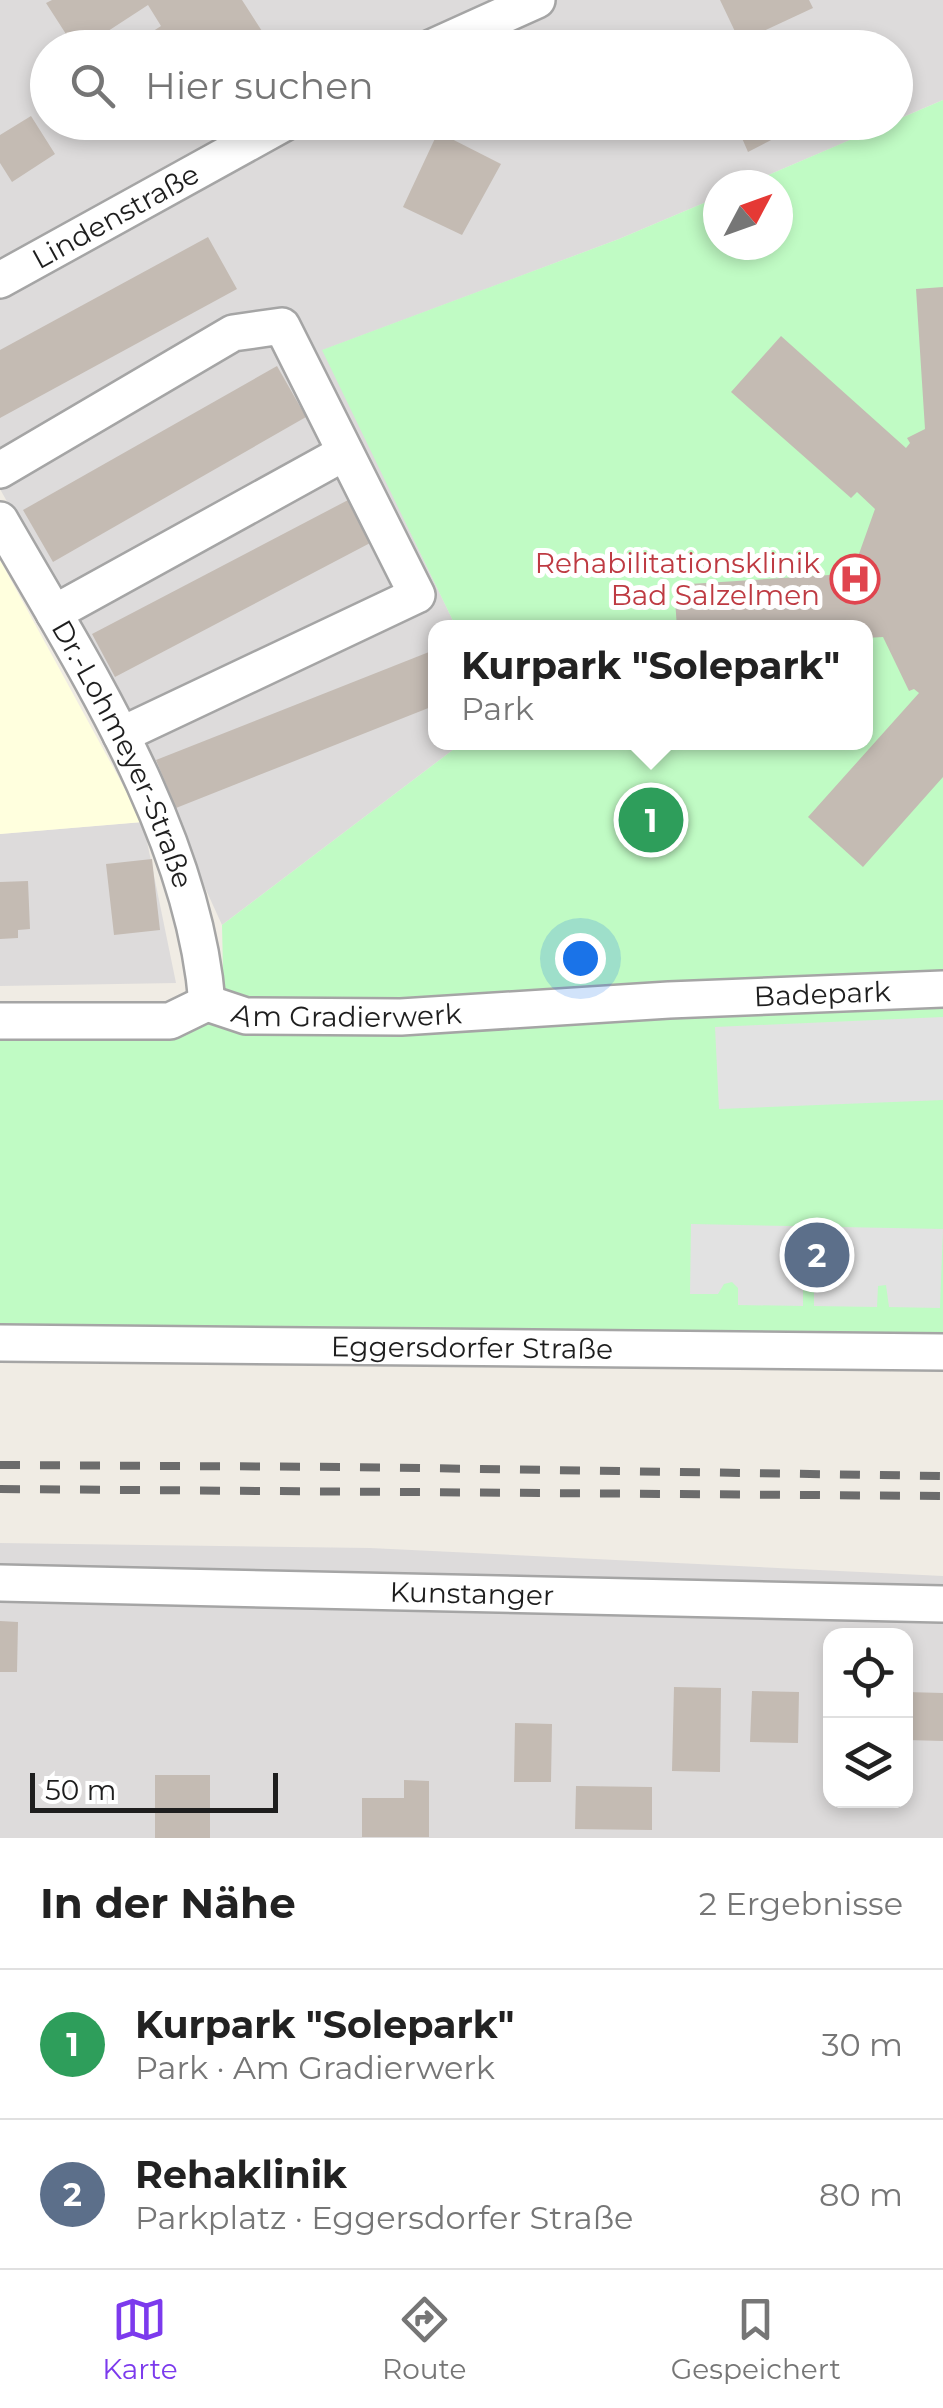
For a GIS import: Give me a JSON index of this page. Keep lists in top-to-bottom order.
{
  "streets": {
    "street": [
      "Lindenstraße",
      "Dr.-Lohmeyer-Straße",
      "Badepark",
      "Am Gradierwerk",
      "Eggersdorfer Straße",
      "Kunstanger"
    ]
  },
  "crossings": [
    ["Dr.-Lohmeyer-Straße", "Am Gradierwerk"],
    ["Badepark", "Am Gradierwerk"]
  ],
  "places": {
    "hospital": ["Rehabilitationsklinik Bad Salzelmen"]
  },
  "scale_bar": "50 m",
  "north": "top right",
  "page": {
    "search": "Hier suchen",
    "popup": ["Kurpark \"Solepark\"", "Park"],
    "pins": ["1", "2"],
    "scale": "50 m",
    "heading": ["In der Nähe", "2 Ergebnisse"],
    "list": [
      {
        "mark": "1",
        "name": "Kurpark \"Solepark\"",
        "note": "Park · Am Gradierwerk",
        "value": "30 m"
      },
      {
        "mark": "2",
        "name": "Rehaklinik",
        "note": "Parkplatz · Eggersdorfer Straße",
        "value": "80 m"
      }
    ],
    "nav": ["Karte", "Route", "Gespeichert"]
  }
}
